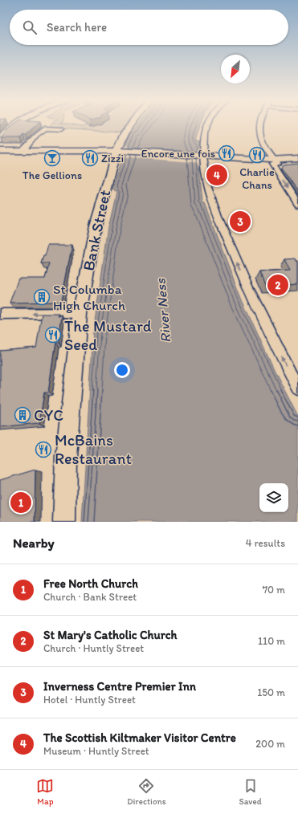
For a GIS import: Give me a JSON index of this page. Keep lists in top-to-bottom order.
{
  "streets": {
    "main road": ["Bank Street"]
  },
  "water": ["River Ness"],
  "places": {
    "restaurant": [
      "Encore une fois",
      "Charlie Chans",
      "Zizzi",
      "The Mustard Seed",
      "McBains Restaurant"
    ],
    "bar": ["The Gellions"],
    "building": ["St Columba High Church", "CYC"]
  },
  "north": "bottom left",
  "page": {
    "search": "Search here",
    "pins": [
      "4",
      "3",
      "2",
      "1"
    ],
    "heading": ["Nearby", "4 results"],
    "list": [
      {
        "mark": "1",
        "name": "Free North Church",
        "note": "Church · Bank Street",
        "value": "70 m"
      },
      {
        "mark": "2",
        "name": "St Mary's Catholic Church",
        "note": "Church · Huntly Street",
        "value": "110 m"
      },
      {
        "mark": "3",
        "name": "Inverness Centre Premier Inn",
        "note": "Hotel · Huntly Street",
        "value": "150 m"
      },
      {
        "mark": "4",
        "name": "The Scottish Kiltmaker Visitor Centre",
        "note": "Museum · Huntly Street",
        "value": "200 m"
      }
    ],
    "nav": ["Map", "Directions", "Saved"]
  }
}
